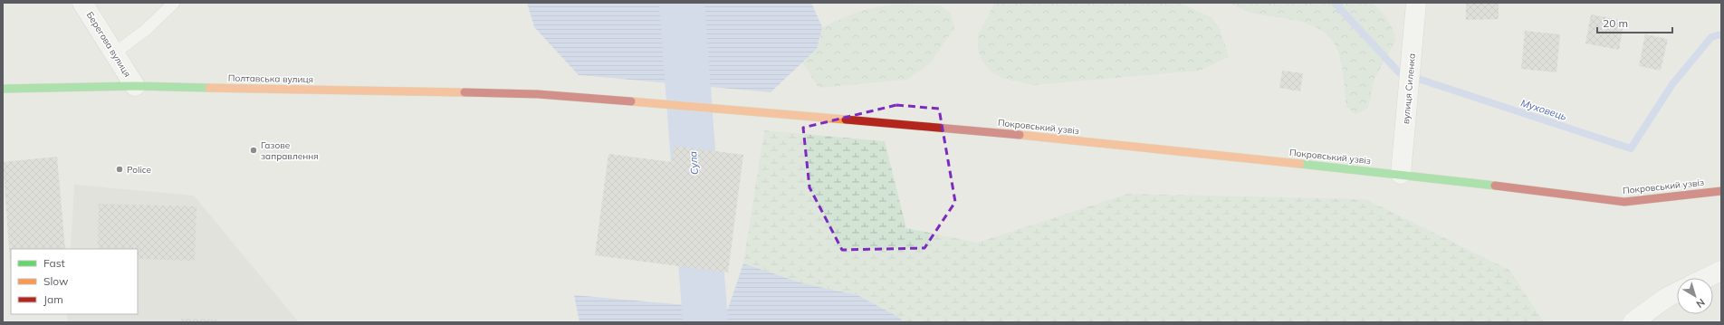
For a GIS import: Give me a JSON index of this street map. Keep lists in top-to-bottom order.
{
  "streets": {
    "main road": ["Полтавська вулиця", "Покровський узвіз"],
    "street": ["Берегова вулиця", "вулиця Силенка"]
  },
  "crossings": [
    ["Берегова вулиця", "Полтавська вулиця"],
    ["Полтавська вулиця", "Покровський узвіз"],
    ["вулиця Силенка", "Покровський узвіз"]
  ],
  "water": ["Муховець", "Сула"],
  "places": ["Газове заправлення", "Police"],
  "legend": ["Fast", "Slow", "Jam"],
  "scale_bar": "20 m",
  "north": "bottom right"
}
